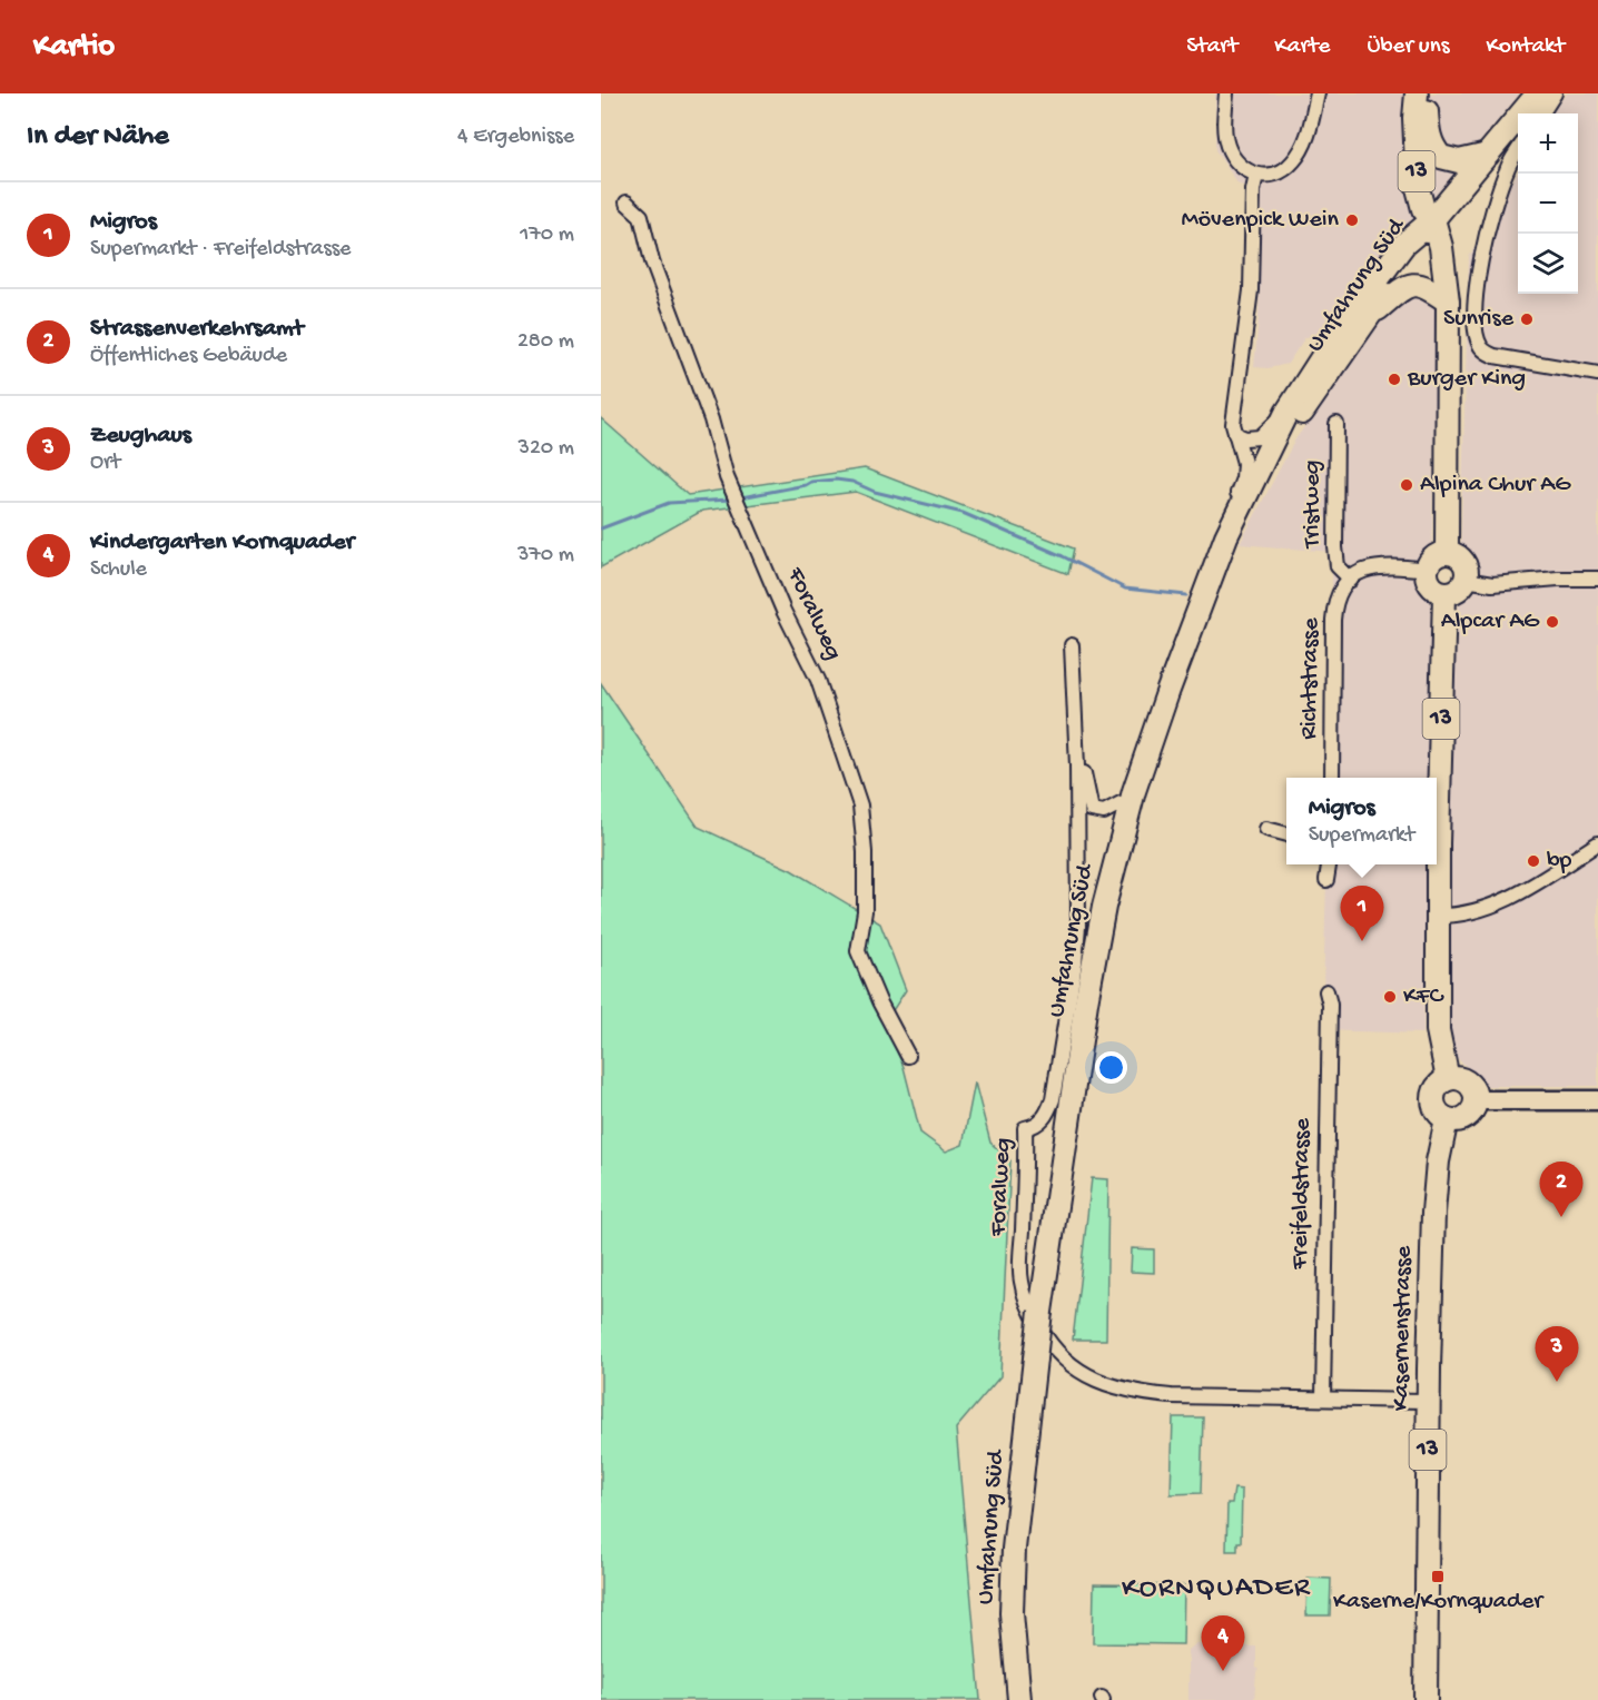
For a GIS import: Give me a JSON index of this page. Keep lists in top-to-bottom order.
{
  "streets": {
    "main road": ["13", "Umfahrung Süd", "Kasernenstrasse"],
    "street": [
      "Tristweg",
      "Foralweg",
      "Richtstrasse",
      "Freifeldstrasse"
    ]
  },
  "crossings": [
    ["13", "Umfahrung Süd"],
    ["13", "Kasernenstrasse"],
    ["Tristweg", "Richtstrasse"],
    ["Foralweg", "Freifeldstrasse"],
    ["Foralweg", "Kasernenstrasse"]
  ],
  "districts": ["KORNQUADER"],
  "places": {
    "other": [
      "Mövenpick Wein",
      "Sunrise",
      "Burger King",
      "Alpina Chur AG",
      "Alpcar AG",
      "bp",
      "KFC"
    ],
    "transit": ["Kaserne/Kornquader"]
  },
  "page": {
    "header": "Kartio",
    "nav": [
      "Start",
      "Karte",
      "Über uns",
      "Kontakt"
    ],
    "heading": ["In der Nähe", "4 Ergebnisse"],
    "map_buttons": ["+", "−"],
    "list": [
      {
        "mark": "1",
        "name": "Migros",
        "note": "Supermarkt · Freifeldstrasse",
        "value": "170 m"
      },
      {
        "mark": "2",
        "name": "Strassenverkehrsamt",
        "note": "Öffentliches Gebäude",
        "value": "280 m"
      },
      {
        "mark": "3",
        "name": "Zeughaus",
        "note": "Ort",
        "value": "320 m"
      },
      {
        "mark": "4",
        "name": "Kindergarten Kornquader",
        "note": "Schule",
        "value": "370 m"
      }
    ],
    "popup": ["Migros", "Supermarkt"],
    "pins": [
      "1",
      "2",
      "3",
      "4"
    ]
  }
}
